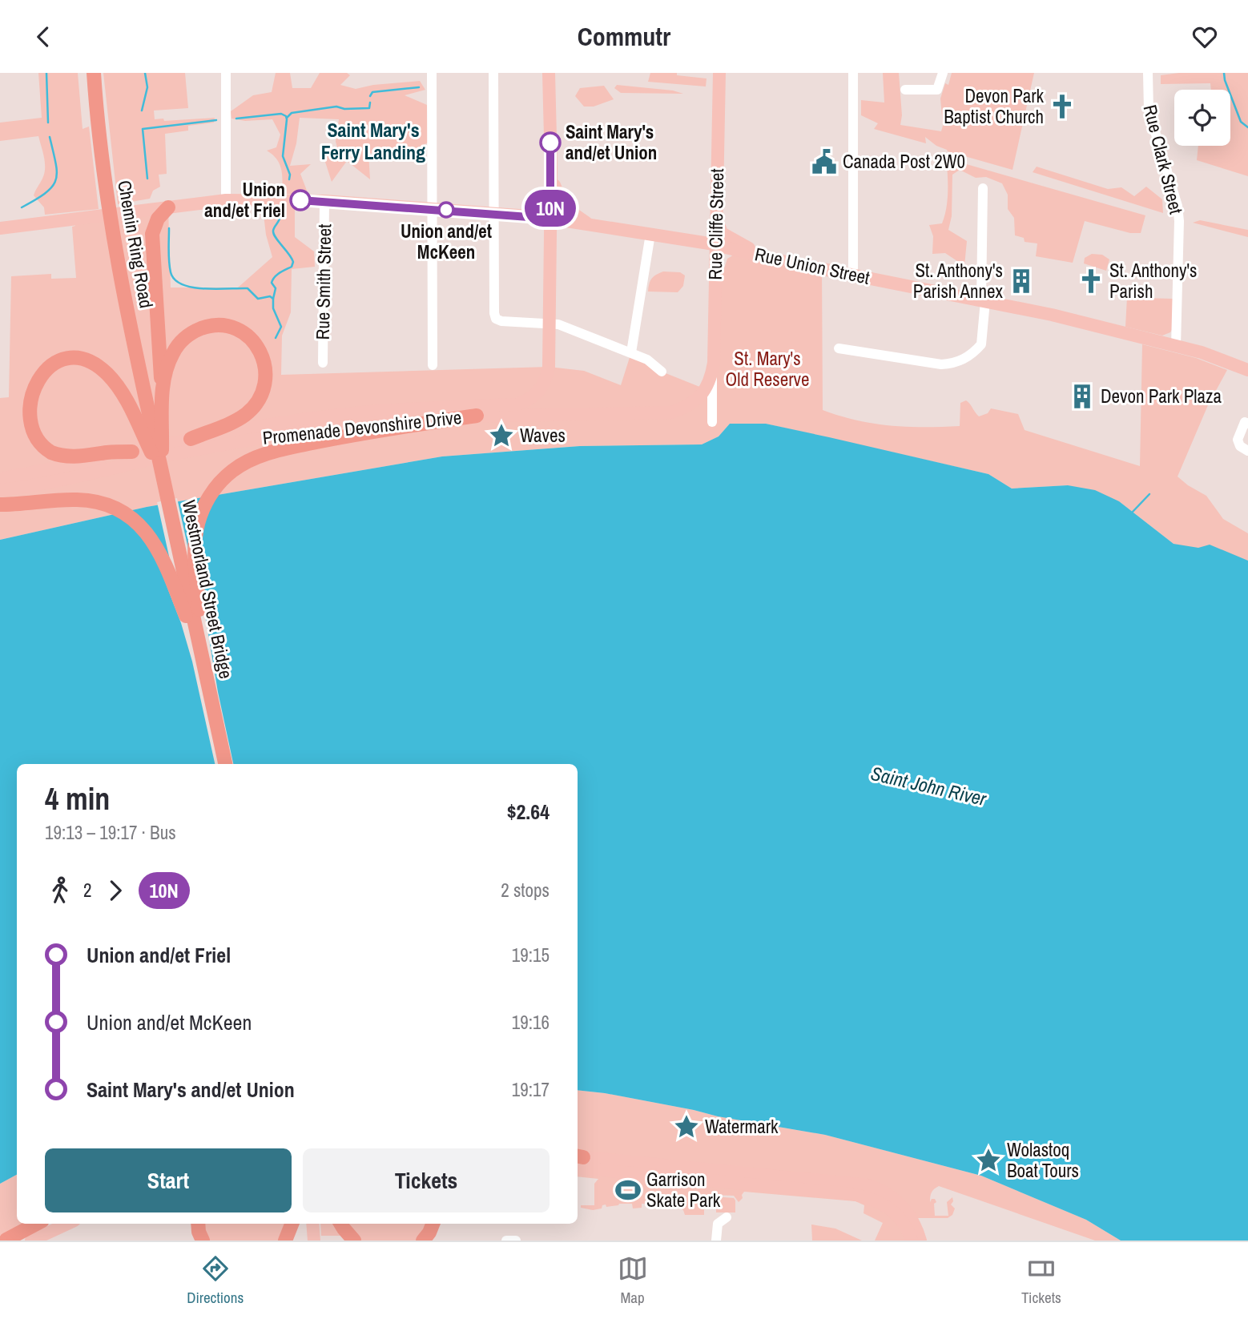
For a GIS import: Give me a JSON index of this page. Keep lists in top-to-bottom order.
{
  "streets": {
    "highway": ["Chemin Ring Road", "Westmorland Street Bridge"],
    "main road": ["Rue Cliffe Street", "Rue Union Street", "Promenade Devonshire Drive"],
    "street": ["Rue Clark Street", "Rue Smith Street"]
  },
  "crossings": [
    ["Rue Clark Street", "Rue Union Street"],
    ["Rue Cliffe Street", "Rue Union Street"],
    ["Rue Cliffe Street", "Promenade Devonshire Drive"],
    ["Rue Union Street", "Rue Smith Street"],
    ["Rue Union Street", "Promenade Devonshire Drive"]
  ],
  "districts": ["Saint Mary's Ferry Landing"],
  "water": ["Saint John River"],
  "parks": ["St. Mary's Old Reserve"],
  "places": {
    "church": ["Devon Park Baptist Church", "St. Anthony's Parish"],
    "other": ["Saint Mary's and/et Union", "Union and/et Friel", "Union and/et McKeen"],
    "public building": ["Canada Post 2W0"],
    "building": ["St. Anthony's Parish Annex", "Devon Park Plaza"],
    "place": ["Waves", "Watermark", "Wolastoq Boat Tours"],
    "sports": ["Garrison Skate Park"]
  },
  "lines": ["bus line 10N"],
  "page": {
    "header": "Commutr",
    "on_map": "10N",
    "heading": ["4 min", "19:13 – 19:17 · Bus", "$2.64"],
    "legs": ["2", "10N", "2 stops"],
    "list": [
      {
        "name": "Union and/et Friel",
        "value": "19:15"
      },
      {
        "name": "Union and/et McKeen",
        "value": "19:16"
      },
      {
        "name": "Saint Mary's and/et Union",
        "value": "19:17"
      }
    ],
    "buttons": ["Start", "Tickets"],
    "tabs": ["Directions", "Map", "Tickets"]
  }
}
